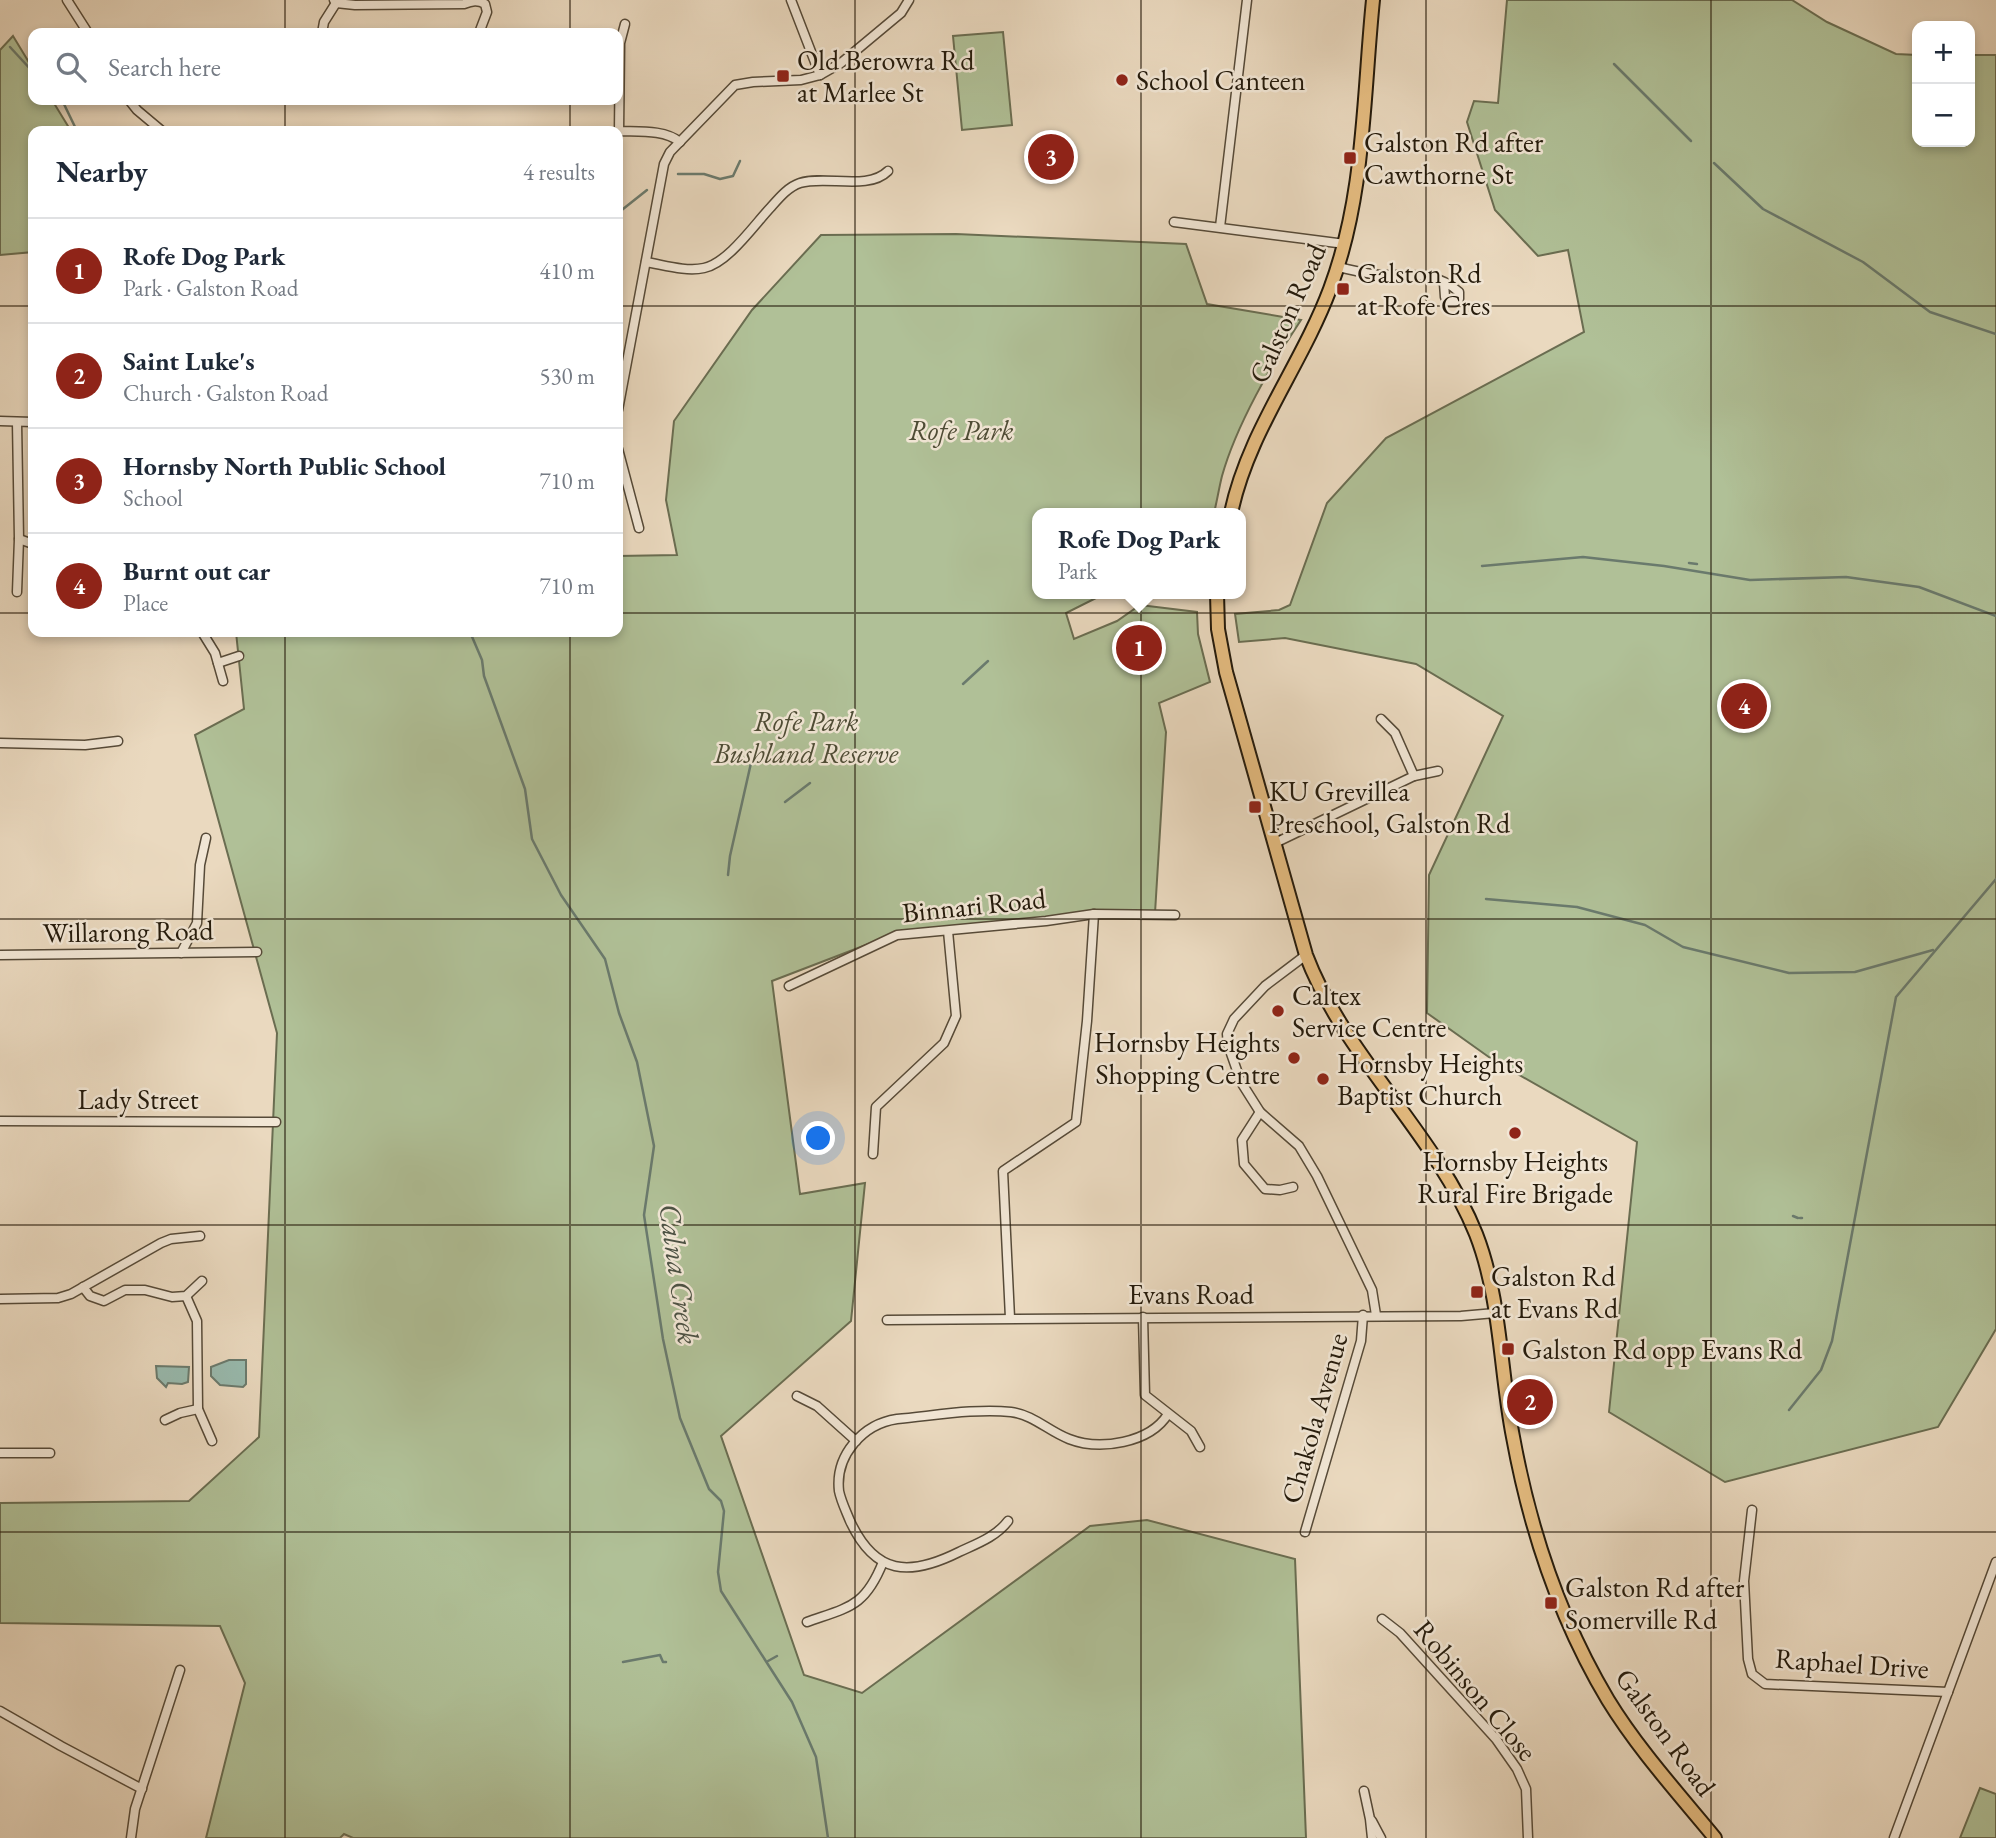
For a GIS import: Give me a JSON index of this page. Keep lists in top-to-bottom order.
{
  "streets": {
    "main road": ["Galston Road"],
    "street": [
      "Binnari Road",
      "Willarong Road",
      "Lady Street",
      "Evans Road",
      "Chakola Avenue",
      "Raphael Drive",
      "Robinson Close"
    ]
  },
  "crossings": [
    ["Galston Road", "Evans Road"],
    ["Evans Road", "Chakola Avenue"]
  ],
  "water": ["Calna Creek"],
  "parks": ["Rofe Park", "Rofe Park Bushland Reserve"],
  "places": {
    "transit": [
      "Old Berowra Rd at Marlee St",
      "Galston Rd after Cawthorne St",
      "Galston Rd at Rofe Cres",
      "KU Grevillea Preschool, Galston Rd",
      "Galston Rd at Evans Rd",
      "Galston Rd opp Evans Rd",
      "Galston Rd after Somerville Rd"
    ],
    "other": [
      "School Canteen",
      "Caltex Service Centre",
      "Hornsby Heights Shopping Centre",
      "Hornsby Heights Baptist Church",
      "Hornsby Heights Rural Fire Brigade"
    ]
  },
  "page": {
    "map_buttons": ["+", "−"],
    "search": "Search here",
    "heading": ["Nearby", "4 results"],
    "pins": [
      "3",
      "1",
      "4",
      "2"
    ],
    "list": [
      {
        "mark": "1",
        "name": "Rofe Dog Park",
        "note": "Park · Galston Road",
        "value": "410 m"
      },
      {
        "mark": "2",
        "name": "Saint Luke's",
        "note": "Church · Galston Road",
        "value": "530 m"
      },
      {
        "mark": "3",
        "name": "Hornsby North Public School",
        "note": "School",
        "value": "710 m"
      },
      {
        "mark": "4",
        "name": "Burnt out car",
        "note": "Place",
        "value": "710 m"
      }
    ],
    "popup": ["Rofe Dog Park", "Park"]
  }
}
